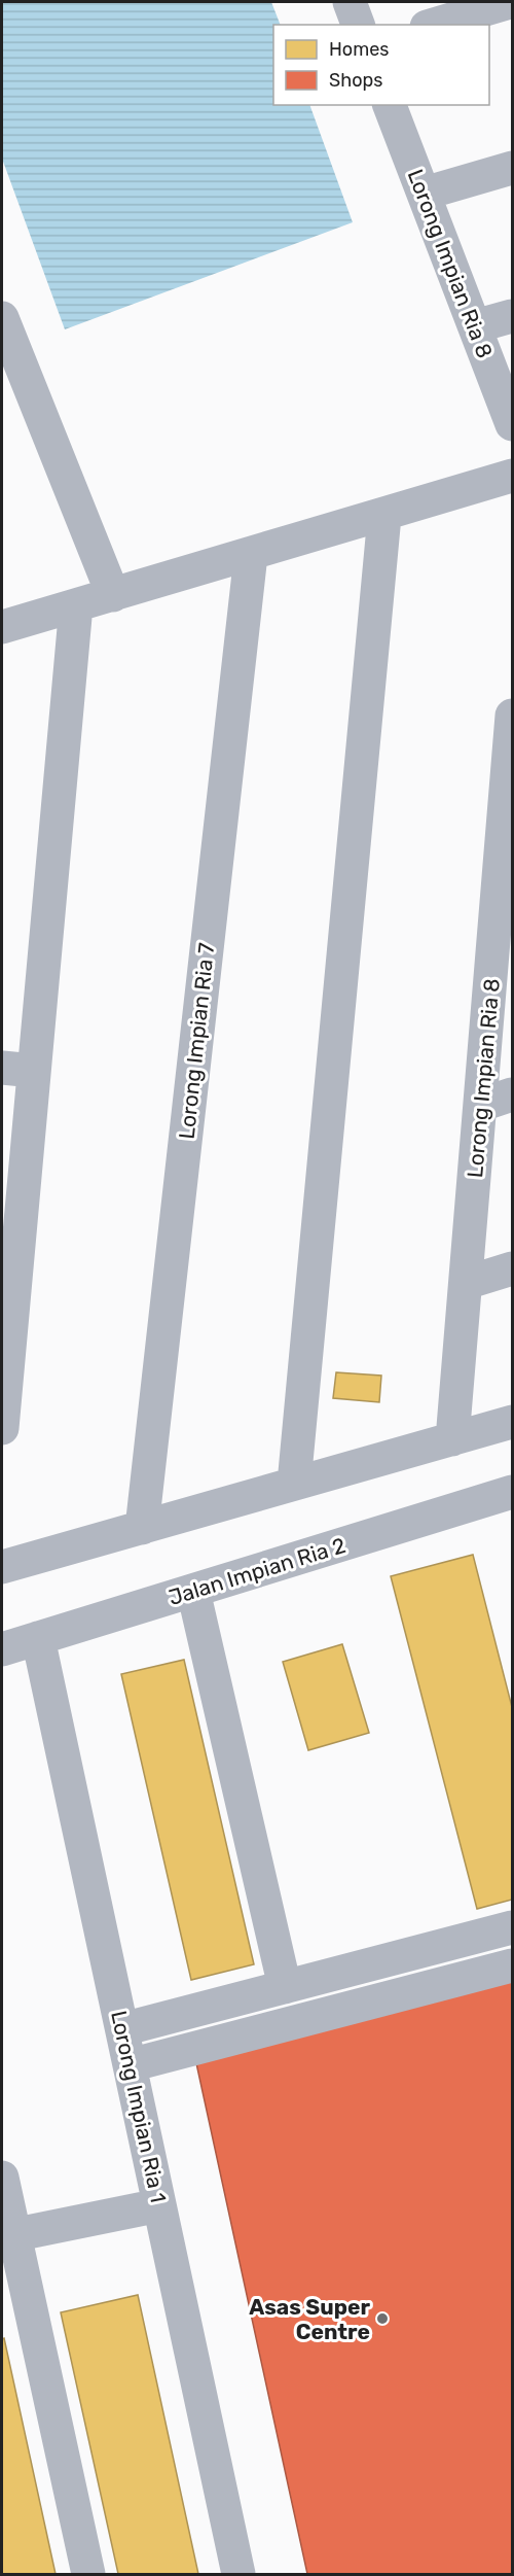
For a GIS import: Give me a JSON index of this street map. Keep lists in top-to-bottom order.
{
  "streets": {
    "street": [
      "Lorong Impian Ria 8",
      "Lorong Impian Ria 7",
      "Jalan Impian Ria 2",
      "Lorong Impian Ria 1"
    ]
  },
  "crossings": [
    ["Jalan Impian Ria 2", "Lorong Impian Ria 1"]
  ],
  "places": ["Asas Super Centre"],
  "legend": ["Homes", "Shops"]
}
